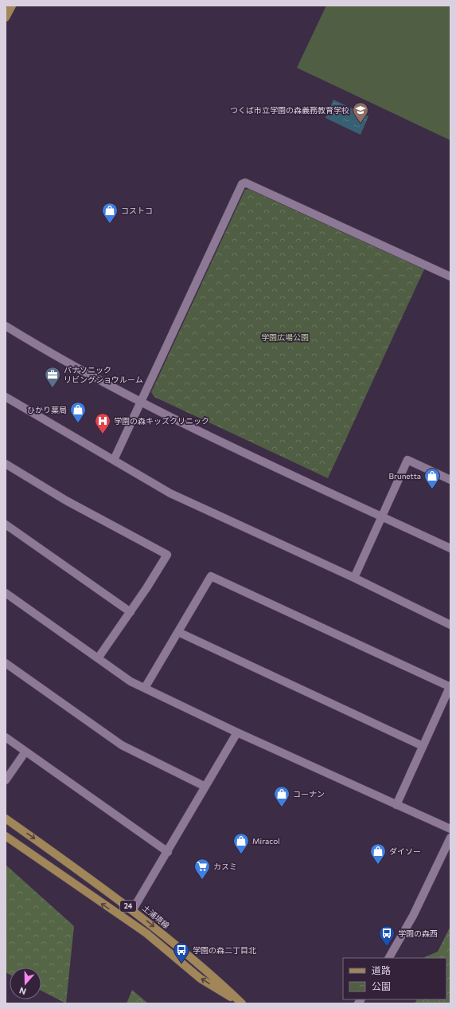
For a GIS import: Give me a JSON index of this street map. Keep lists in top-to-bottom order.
{
  "streets": {
    "main road": ["24", "土浦境線"]
  },
  "parks": ["学園広場公園"],
  "places": {
    "school or university": ["つくば市立学園の森義務教育学校"],
    "shop": [
      "コストコ",
      "ひかり薬局",
      "Brunetta",
      "コーナン",
      "Miracol",
      "ダイソー"
    ],
    "office": ["パナソニック リビングショウルーム"],
    "hospital": ["学園の森キッズクリニック"],
    "supermarket": ["カスミ"],
    "bus stop": ["学園の森西", "学園の森二丁目北"]
  },
  "legend": ["道路", "公園"],
  "north": "bottom"
}
